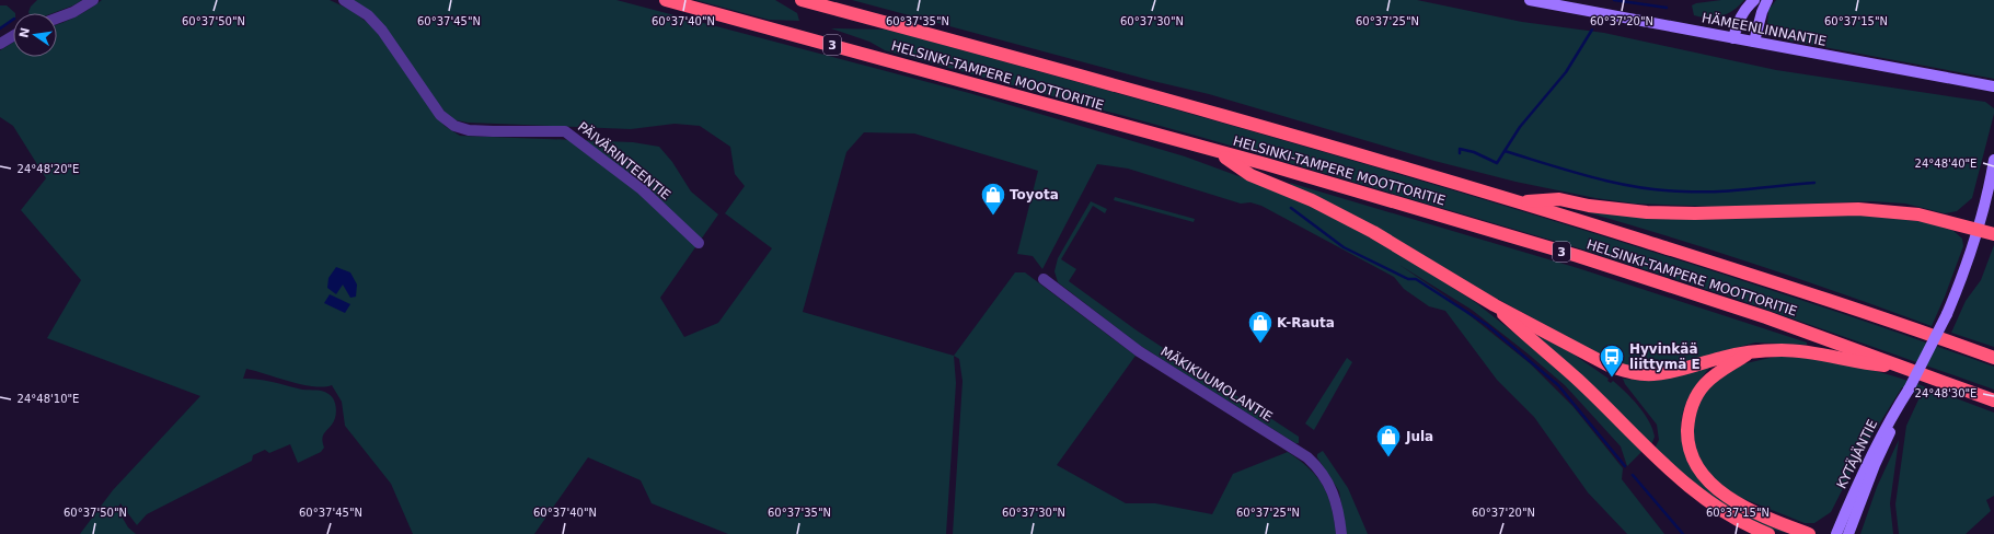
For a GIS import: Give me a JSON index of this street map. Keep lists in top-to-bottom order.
{
  "streets": {
    "highway": ["3", "HELSINKI-TAMPERE MOOTTORITIE"],
    "main road": ["HÄMEENLINNANTIE", "KYTÄJÄNTIE"],
    "street": ["PÄIVÄRINTEENTIE", "MÄKIKUUMOLANTIE"]
  },
  "places": {
    "shop": ["Toyota", "K-Rauta", "Jula"],
    "bus stop": ["Hyvinkää liittymä E"]
  },
  "north": "left",
  "coordinates": [
    "60°37'50\"N",
    "60°37'45\"N",
    "60°37'40\"N",
    "60°37'35\"N",
    "60°37'30\"N",
    "60°37'25\"N",
    "60°37'20\"N",
    "60°37'15\"N",
    "24°48'40\"E",
    "24°48'20\"E",
    "24°48'30\"E",
    "24°48'10\"E"
  ]
}
